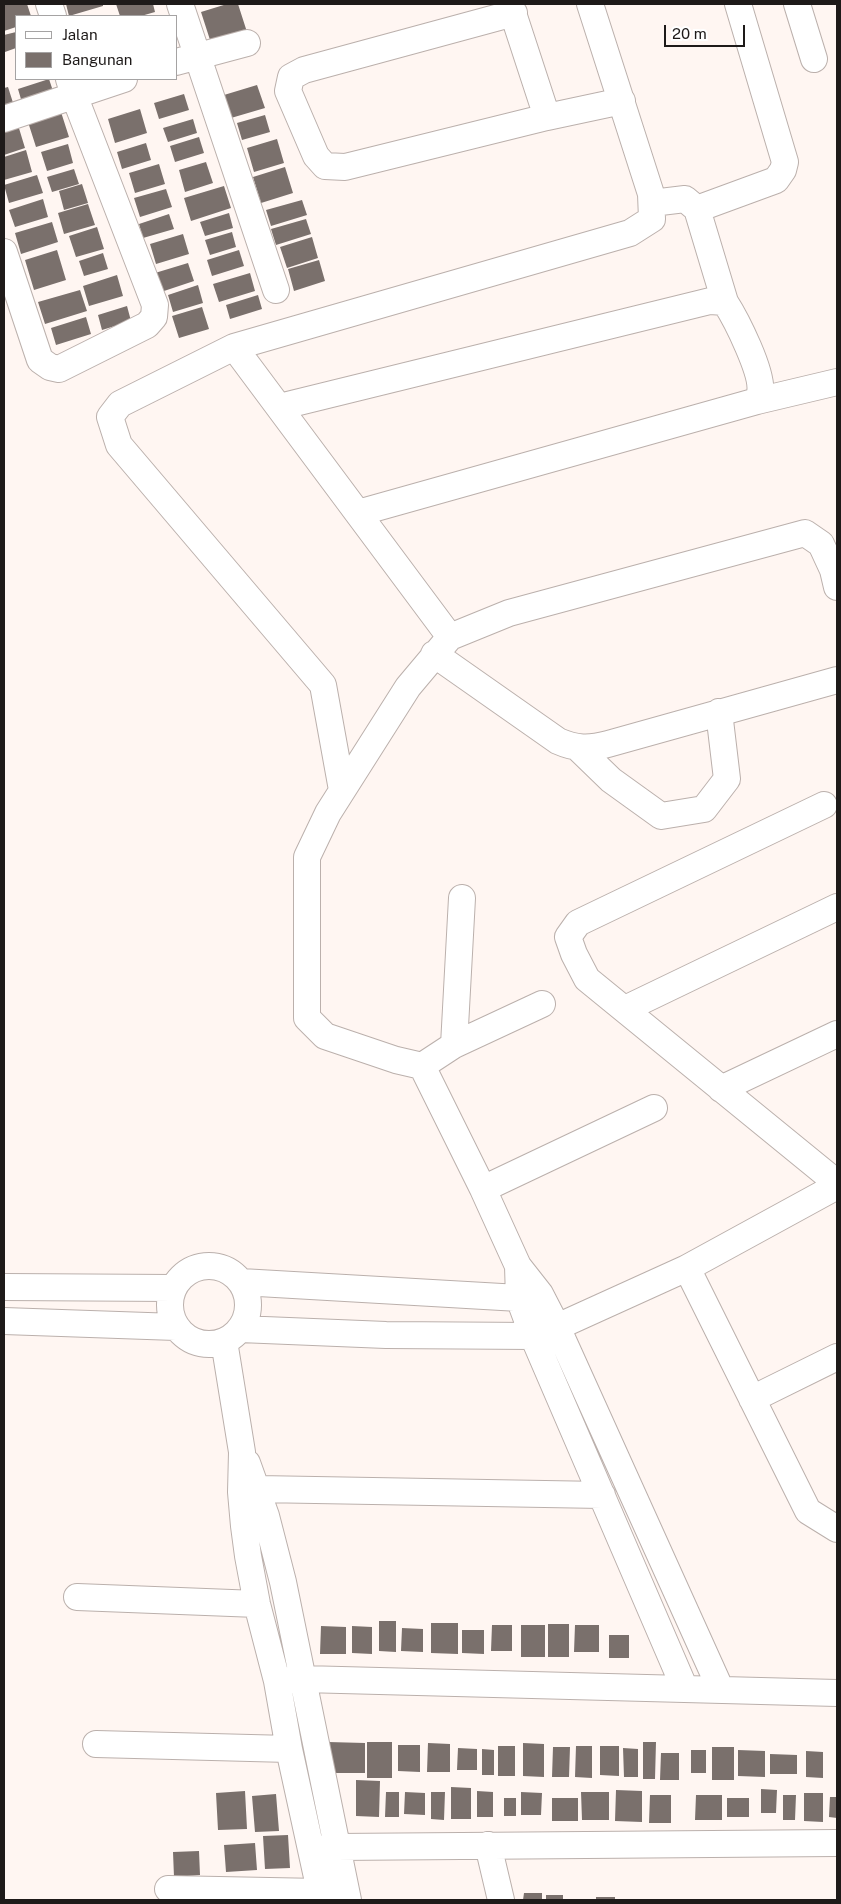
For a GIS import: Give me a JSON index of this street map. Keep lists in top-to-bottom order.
{
  "legend": ["Jalan", "Bangunan"],
  "scale_bar": "20 m"
}
